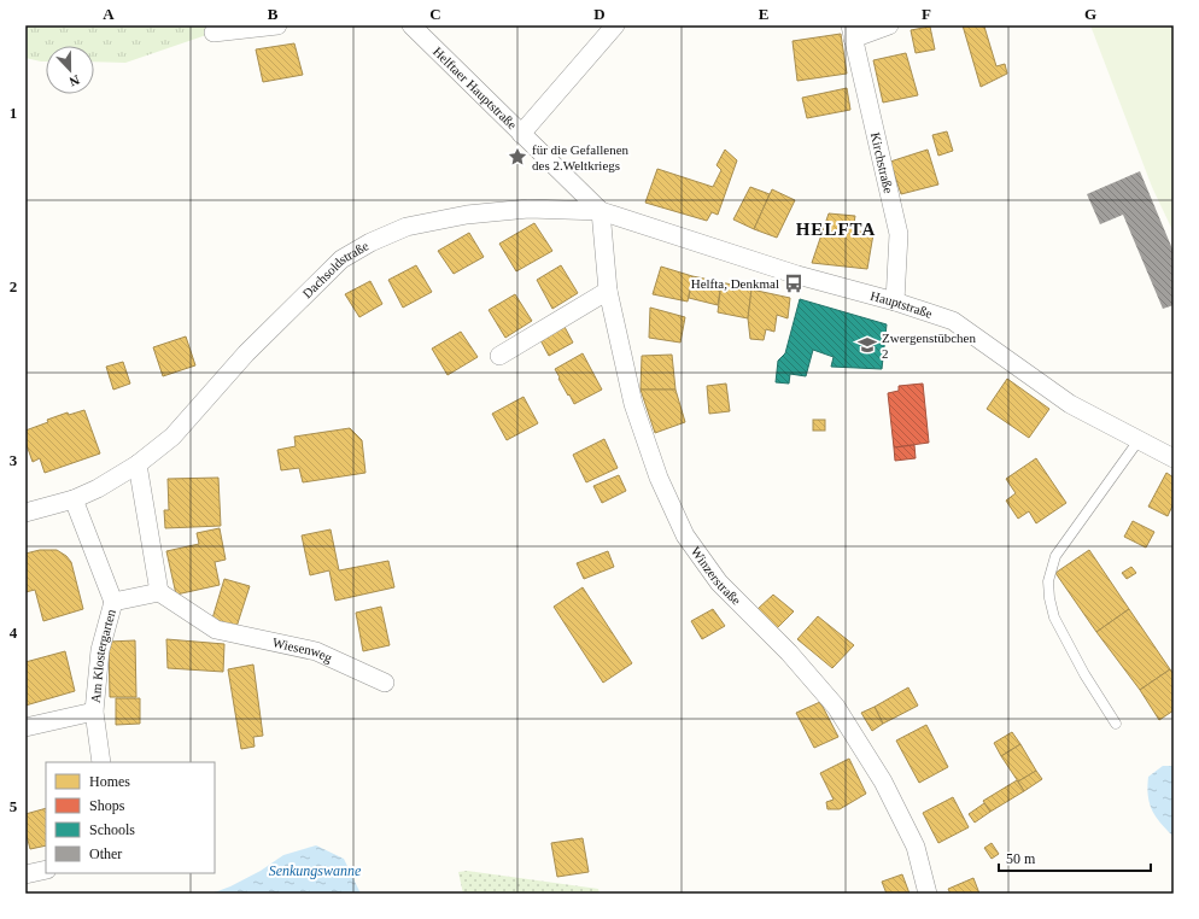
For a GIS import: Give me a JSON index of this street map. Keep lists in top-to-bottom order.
{
  "streets": {
    "street": [
      "Helftaer Hauptstraße",
      "Kirchstraße",
      "Dachsoldstraße",
      "Hauptstraße",
      "Winzerstraße",
      "Wiesenweg",
      "Am Klostergarten"
    ]
  },
  "crossings": [
    ["Helftaer Hauptstraße", "Dachsoldstraße"],
    ["Helftaer Hauptstraße", "Hauptstraße"],
    ["Helftaer Hauptstraße", "Winzerstraße"],
    ["Kirchstraße", "Hauptstraße"],
    ["Dachsoldstraße", "Hauptstraße"],
    ["Dachsoldstraße", "Winzerstraße"],
    ["Hauptstraße", "Winzerstraße"]
  ],
  "districts": ["HELFTA"],
  "water": ["Senkungswanne"],
  "places": {
    "place": ["für die Gefallenen des 2.Weltkriegs"],
    "bus stop": ["Helfta, Denkmal"],
    "school or university": ["Zwergenstübchen 2"]
  },
  "legend": [
    "Homes",
    "Shops",
    "Schools",
    "Other"
  ],
  "scale_bar": "50 m",
  "north": "bottom",
  "grid": {
    "columns": [
      "A",
      "B",
      "C",
      "D",
      "E",
      "F",
      "G"
    ],
    "rows": [
      "1",
      "2",
      "3",
      "4",
      "5"
    ]
  }
}
